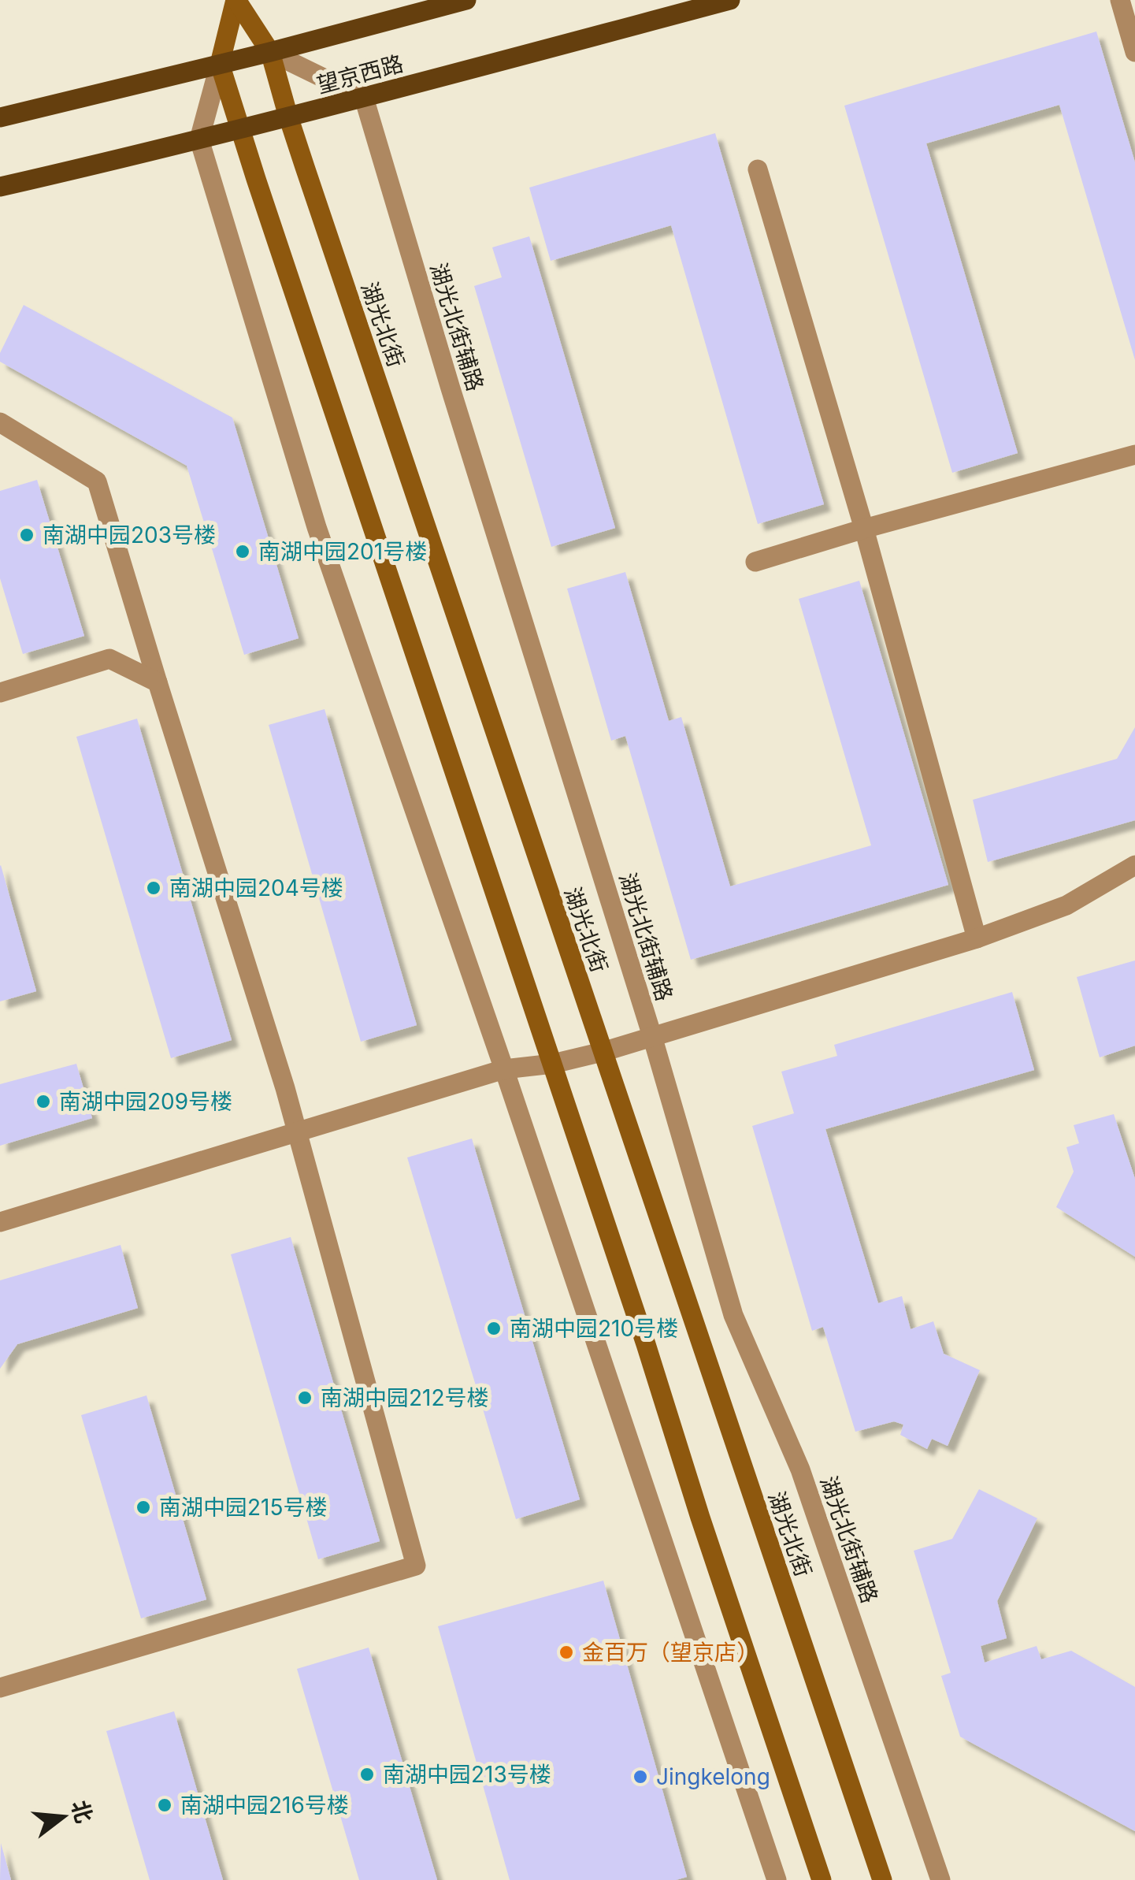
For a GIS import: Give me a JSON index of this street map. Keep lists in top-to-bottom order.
{
  "streets": {
    "main road": ["望京西路"],
    "street": ["湖光北街", "湖光北街辅路"]
  },
  "crossings": [
    ["望京西路", "湖光北街"],
    ["望京西路", "湖光北街辅路"]
  ],
  "places": [
    "南湖中园203号楼",
    "南湖中园201号楼",
    "南湖中园204号楼",
    "南湖中园209号楼",
    "南湖中园210号楼",
    "南湖中园212号楼",
    "南湖中园215号楼",
    "金百万（望京店）",
    "南湖中园213号楼",
    "Jingkelong",
    "南湖中园216号楼"
  ],
  "north": "right"
}
